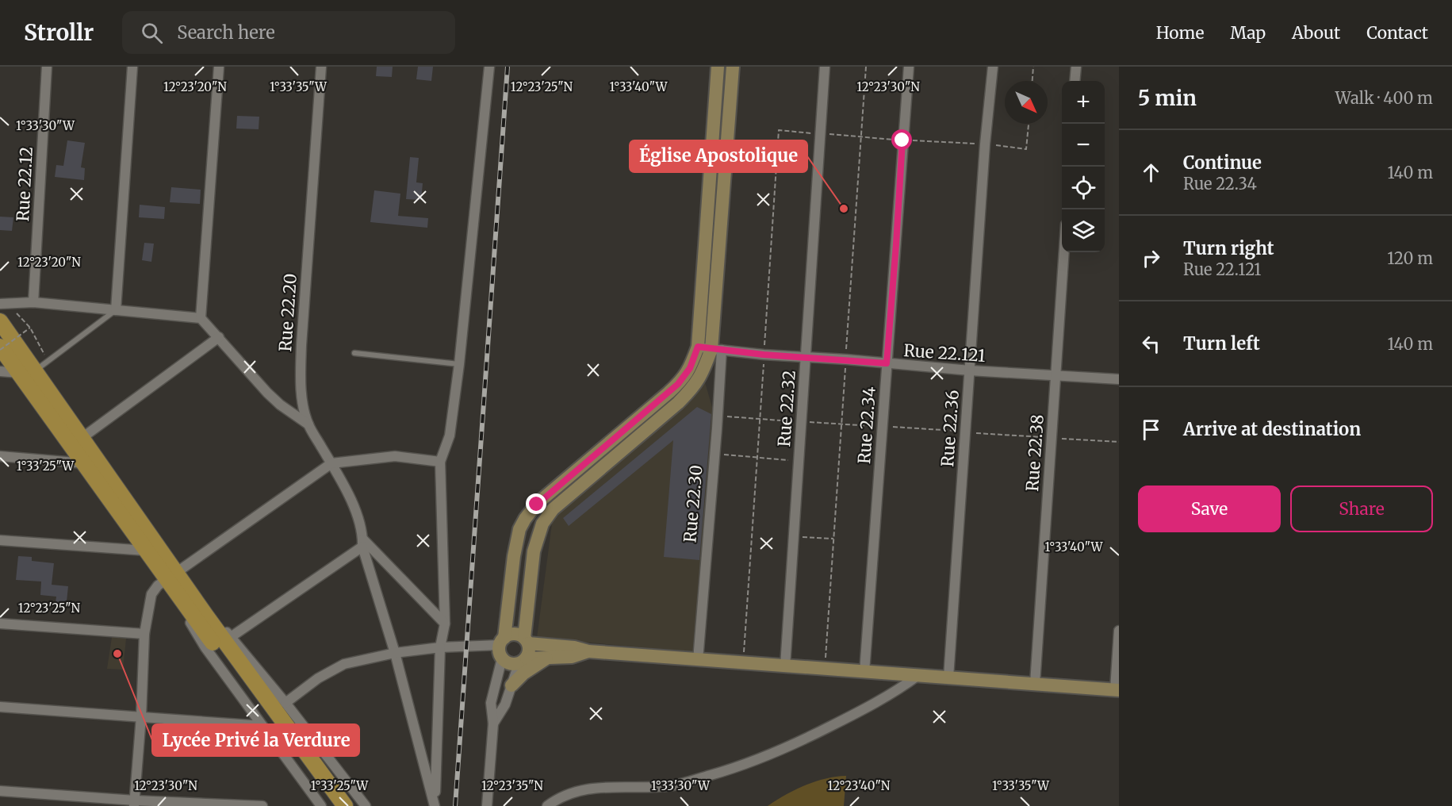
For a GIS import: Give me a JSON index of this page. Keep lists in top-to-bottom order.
{
  "streets": {
    "street": [
      "Rue 22.12",
      "Rue 22.20",
      "Rue 22.121",
      "Rue 22.32",
      "Rue 22.34",
      "Rue 22.36",
      "Rue 22.38",
      "Rue 22.30"
    ]
  },
  "crossings": [
    ["Rue 22.121", "Rue 22.32"],
    ["Rue 22.121", "Rue 22.34"],
    ["Rue 22.121", "Rue 22.36"],
    ["Rue 22.121", "Rue 22.38"],
    ["Rue 22.121", "Rue 22.30"]
  ],
  "places": ["Église Apostolique", "Lycée Privé la Verdure"],
  "north": "bottom right",
  "page": {
    "header": "Strollr",
    "search": "Search here",
    "nav": [
      "Home",
      "Map",
      "About",
      "Contact"
    ],
    "heading": ["5 min", "Walk · 400 m"],
    "map_buttons": ["+", "−"],
    "list": [
      ["Continue", "Rue 22.34", "140 m"],
      ["Turn right", "Rue 22.121", "120 m"],
      ["Turn left", "140 m"],
      "Arrive at destination"
    ],
    "buttons": ["Save", "Share"]
  },
  "coordinates": [
    "12°23'20\"N",
    "1°33'35\"W",
    "12°23'25\"N",
    "1°33'40\"W",
    "12°23'30\"N",
    "1°33'30\"W",
    "1°33'25\"W",
    "12°23'35\"N",
    "12°23'40\"N"
  ]
}
